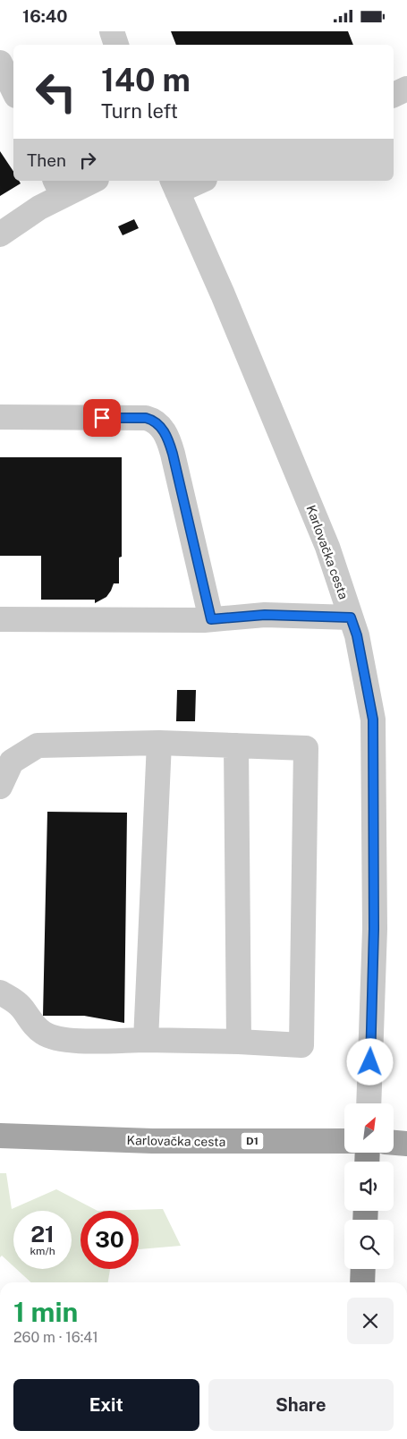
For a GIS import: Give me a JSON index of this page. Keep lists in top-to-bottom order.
{
  "streets": {
    "main road": ["Karlovačka cesta", "D1"]
  },
  "north": "top right",
  "page": {
    "status": "16:40",
    "turn": ["140 m", "Turn left"],
    "then": "Then",
    "speed": "21 km/h",
    "limit": "30",
    "heading": ["1 min", "260 m · 16:41"],
    "buttons": ["Exit", "Share"]
  }
}
